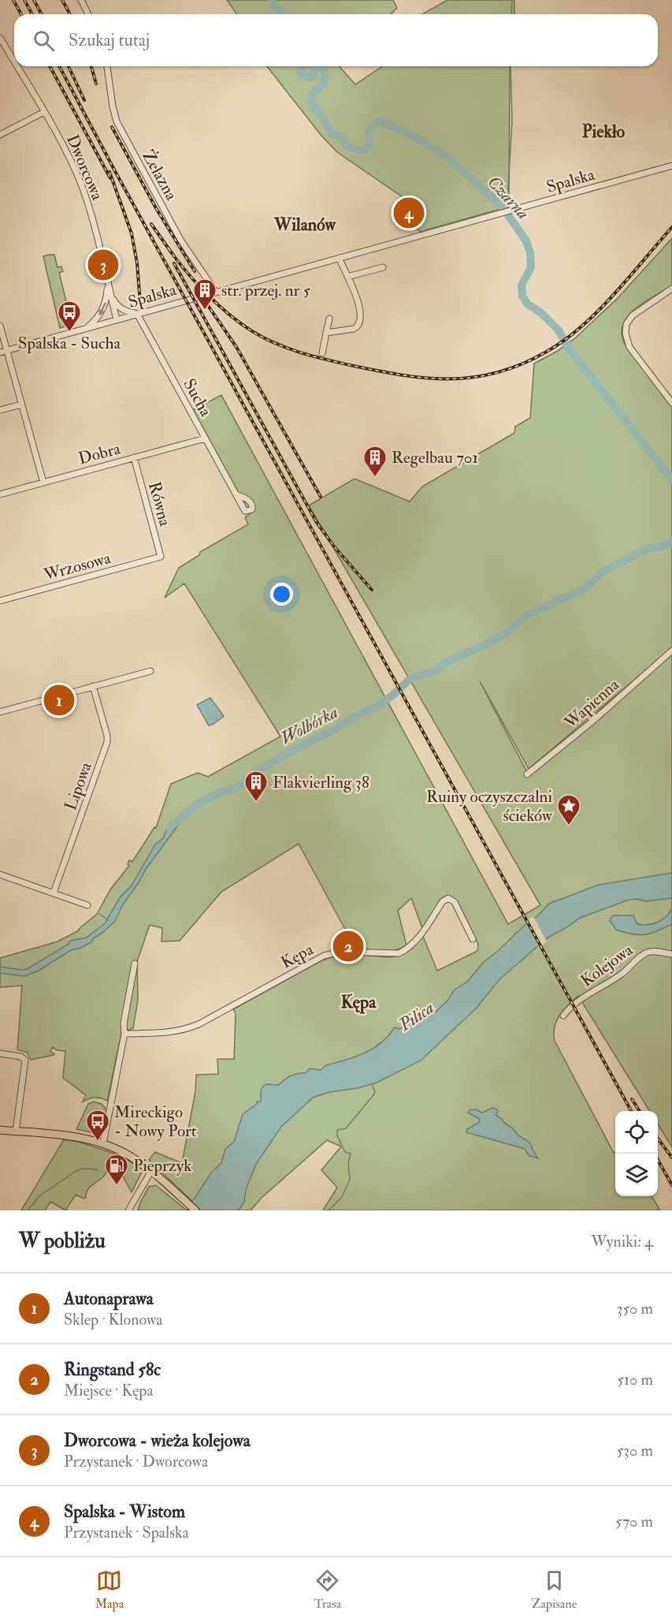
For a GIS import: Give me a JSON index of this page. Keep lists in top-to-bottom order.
{
  "streets": {
    "street": [
      "Dworcowa",
      "Żelazna",
      "Spalska",
      "Sucha",
      "Dobra",
      "Równa",
      "Wrzosowa",
      "Wapienna",
      "Lipowa",
      "Kępa",
      "Kolejowa"
    ]
  },
  "crossings": [
    ["Dworcowa", "Spalska"],
    ["Żelazna", "Spalska"],
    ["Spalska", "Sucha"],
    ["Sucha", "Dobra"],
    ["Dobra", "Równa"],
    ["Równa", "Wrzosowa"]
  ],
  "districts": ["Piekło", "Wilanów", "Kępa"],
  "water": ["Czarna", "Wolbórka", "Pilica"],
  "places": {
    "building": ["str. przej. nr 5", "Regelbau 701", "Flakvierling 38"],
    "bus stop": ["Spalska - Sucha", "Mireckigo - Nowy Port"],
    "place": ["Ruiny oczyszczalni ścieków"],
    "fuel station": ["Pieprzyk"]
  },
  "page": {
    "search": "Szukaj tutaj",
    "pins": [
      "4",
      "3",
      "1",
      "2"
    ],
    "heading": ["W pobliżu", "Wyniki: 4"],
    "list": [
      {
        "mark": "1",
        "name": "Autonaprawa",
        "note": "Sklep · Klonowa",
        "value": "350 m"
      },
      {
        "mark": "2",
        "name": "Ringstand 58c",
        "note": "Miejsce · Kępa",
        "value": "510 m"
      },
      {
        "mark": "3",
        "name": "Dworcowa - wieża kolejowa",
        "note": "Przystanek · Dworcowa",
        "value": "530 m"
      },
      {
        "mark": "4",
        "name": "Spalska - Wistom",
        "note": "Przystanek · Spalska",
        "value": "570 m"
      }
    ],
    "nav": ["Mapa", "Trasa", "Zapisane"]
  }
}
